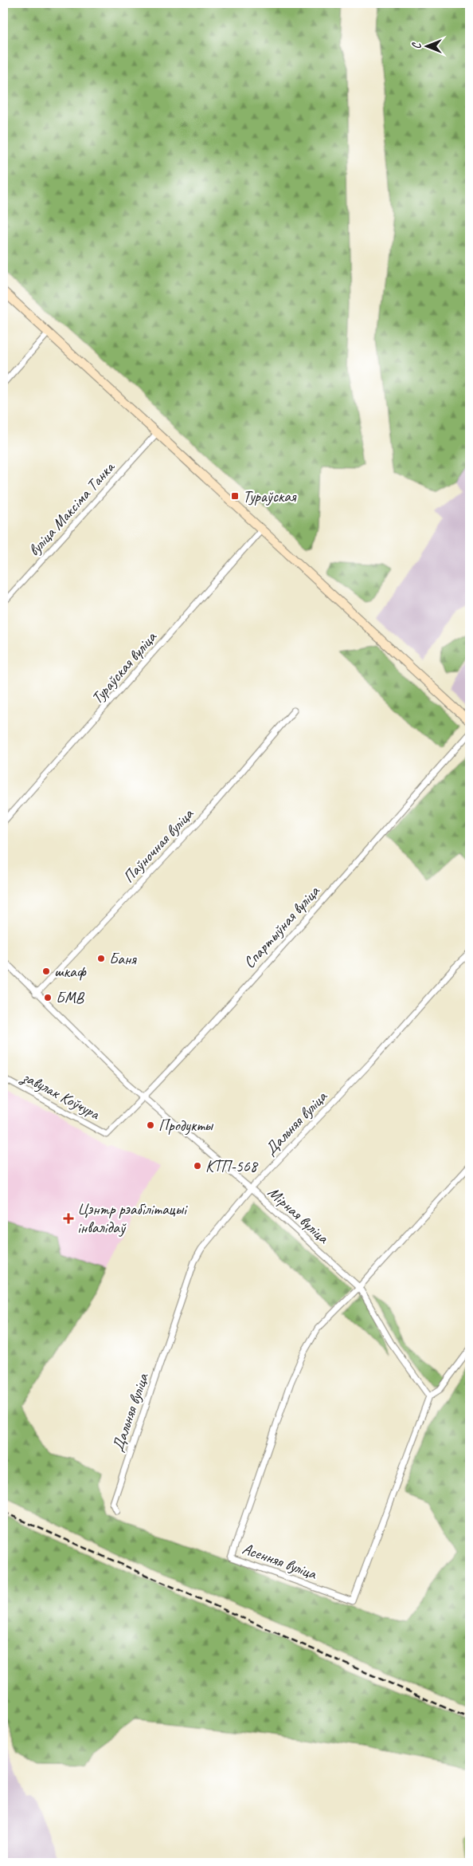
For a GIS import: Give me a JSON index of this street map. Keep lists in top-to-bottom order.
{
  "streets": {
    "street": [
      "вуліца Максіма Танка",
      "Тураўская вуліца",
      "Паўночная вуліца",
      "Спартыўная вуліца",
      "завулак Коўчура",
      "Дальняя вуліца",
      "Мірная вуліца",
      "Асенняя вуліца"
    ]
  },
  "crossings": [
    ["Паўночная вуліца", "Мірная вуліца"],
    ["Спартыўная вуліца", "завулак Коўчура"],
    ["Спартыўная вуліца", "Мірная вуліца"],
    ["Дальняя вуліца", "Мірная вуліца"],
    ["Мірная вуліца", "Асенняя вуліца"]
  ],
  "places": {
    "transit": ["Тураўская"],
    "other": [
      "Баня",
      "шкаф",
      "БМВ",
      "Продукты",
      "КТП-568"
    ],
    "health": ["Цэнтр рэабілітацыі інвалідаў"]
  },
  "north": "left"
}
